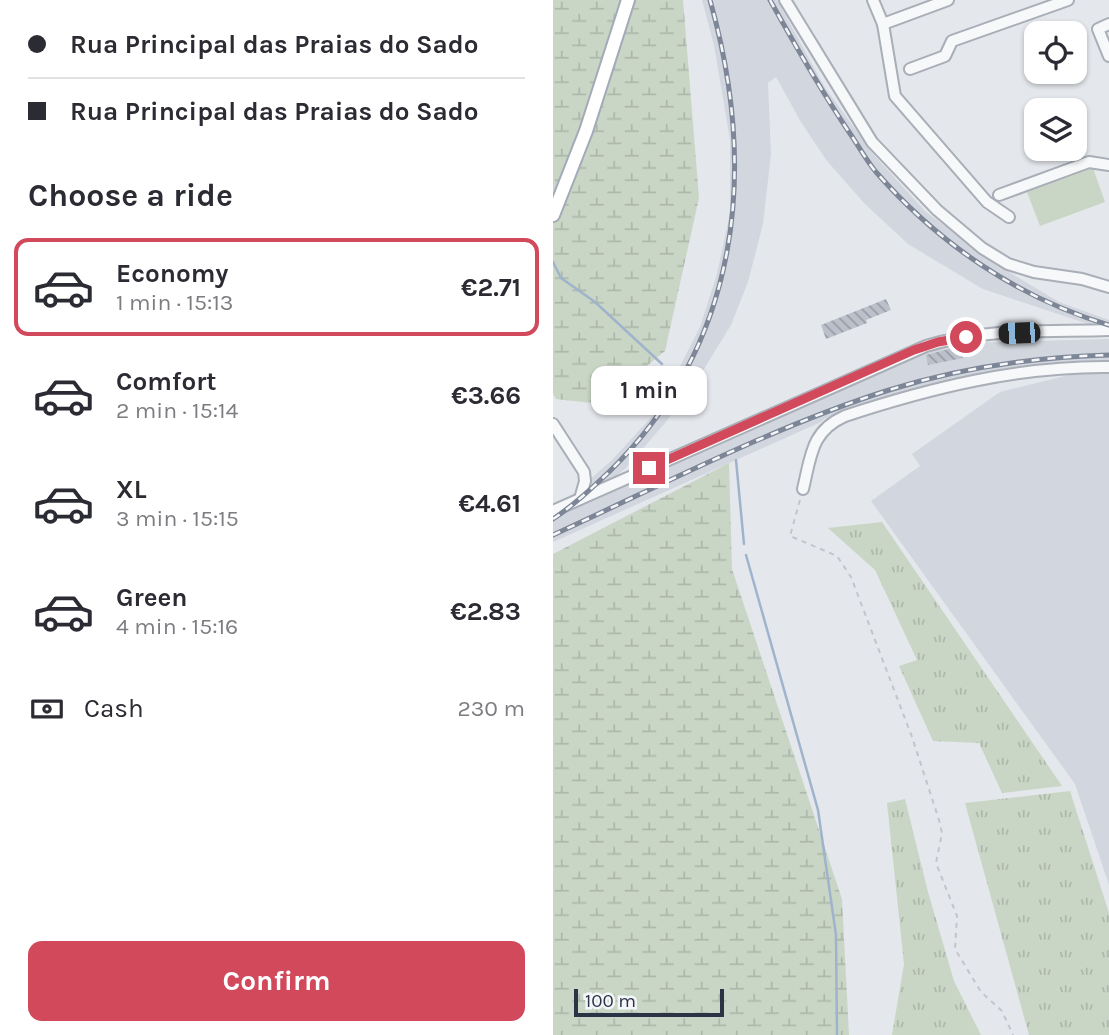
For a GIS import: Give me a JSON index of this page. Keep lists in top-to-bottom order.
{
  "scale_bar": "100 m",
  "page": {
    "banner": ["Rua Principal das Praias do Sado", "Rua Principal das Praias do Sado"],
    "heading": "Choose a ride",
    "list": [
      {
        "name": "Economy",
        "note": "1 min · 15:13",
        "value": "€2.71"
      },
      {
        "name": "Comfort",
        "note": "2 min · 15:14",
        "value": "€3.66"
      },
      {
        "name": "XL",
        "note": "3 min · 15:15",
        "value": "€4.61"
      },
      {
        "name": "Green",
        "note": "4 min · 15:16",
        "value": "€2.83"
      }
    ],
    "bubble": "1 min",
    "pay": ["Cash", "230 m"],
    "buttons": "Confirm",
    "scale": "100 m"
  }
}
